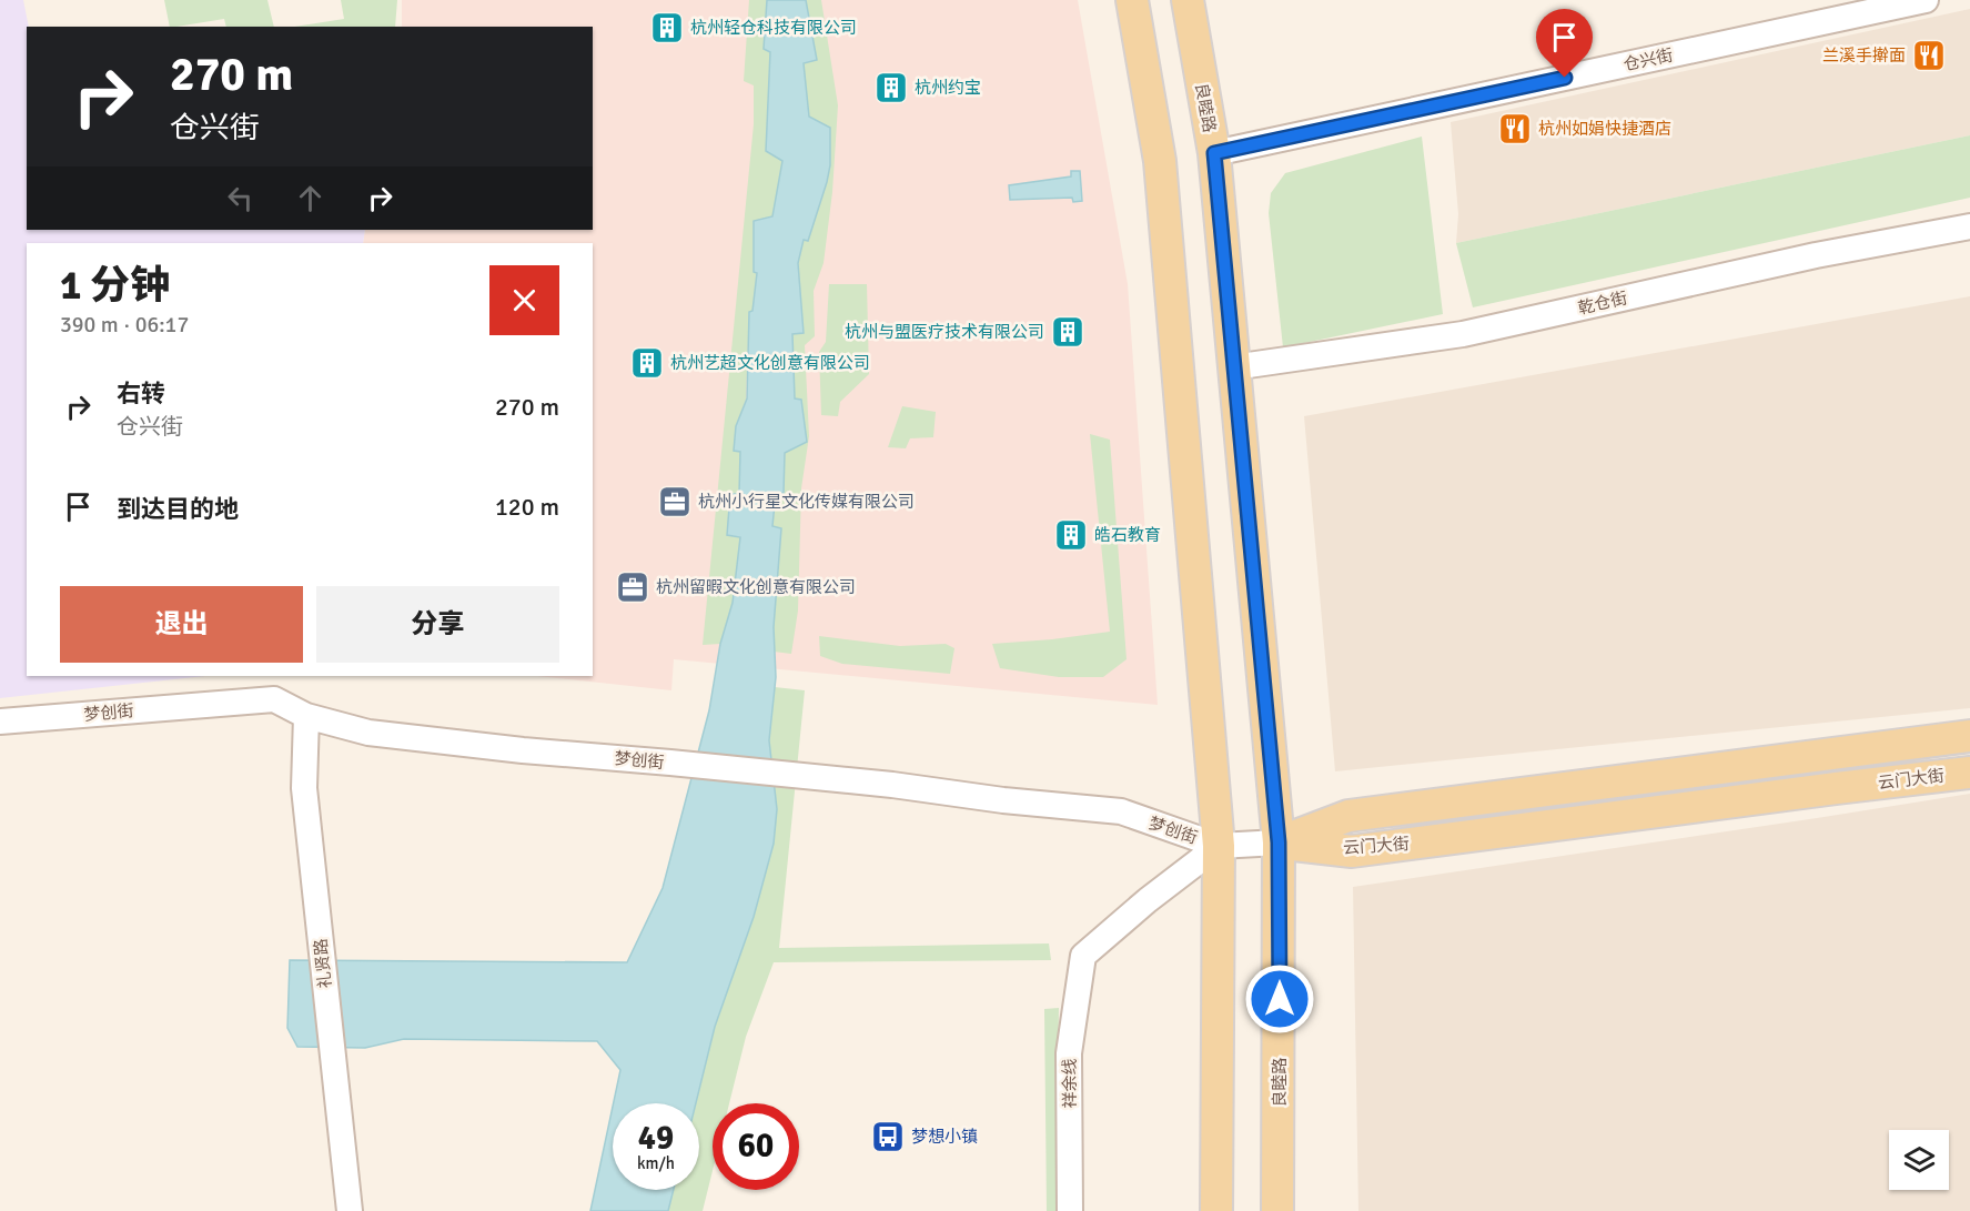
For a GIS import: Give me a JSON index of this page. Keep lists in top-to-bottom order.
{
  "streets": {
    "main road": ["良睦路", "云门大街"],
    "street": [
      "仓兴街",
      "乾仓街",
      "梦创街",
      "礼贤路",
      "祥余线"
    ]
  },
  "crossings": [
    ["仓兴街", "良睦路"],
    ["良睦路", "乾仓街"],
    ["良睦路", "梦创街"],
    ["良睦路", "云门大街"],
    ["梦创街", "云门大街"],
    ["梦创街", "礼贤路"],
    ["梦创街", "祥余线"]
  ],
  "places": {
    "building": [
      "杭州轻仓科技有限公司",
      "杭州约宝",
      "杭州与盟医疗技术有限公司",
      "杭州艺超文化创意有限公司",
      "皓石教育"
    ],
    "restaurant": ["兰溪手擀面", "杭州如娟快捷酒店"],
    "office": ["杭州小行星文化传媒有限公司", "杭州留暇文化创意有限公司"],
    "bus stop": ["梦想小镇"]
  },
  "page": {
    "turn": ["270 m", "仓兴街"],
    "heading": ["1 分钟", "390 m · 06:17"],
    "list": [
      {
        "name": "右转",
        "note": "仓兴街",
        "value": "270 m"
      },
      {
        "name": "到达目的地",
        "value": "120 m"
      }
    ],
    "buttons": ["退出", "分享"],
    "speed": "49 km/h",
    "limit": "60"
  }
}
